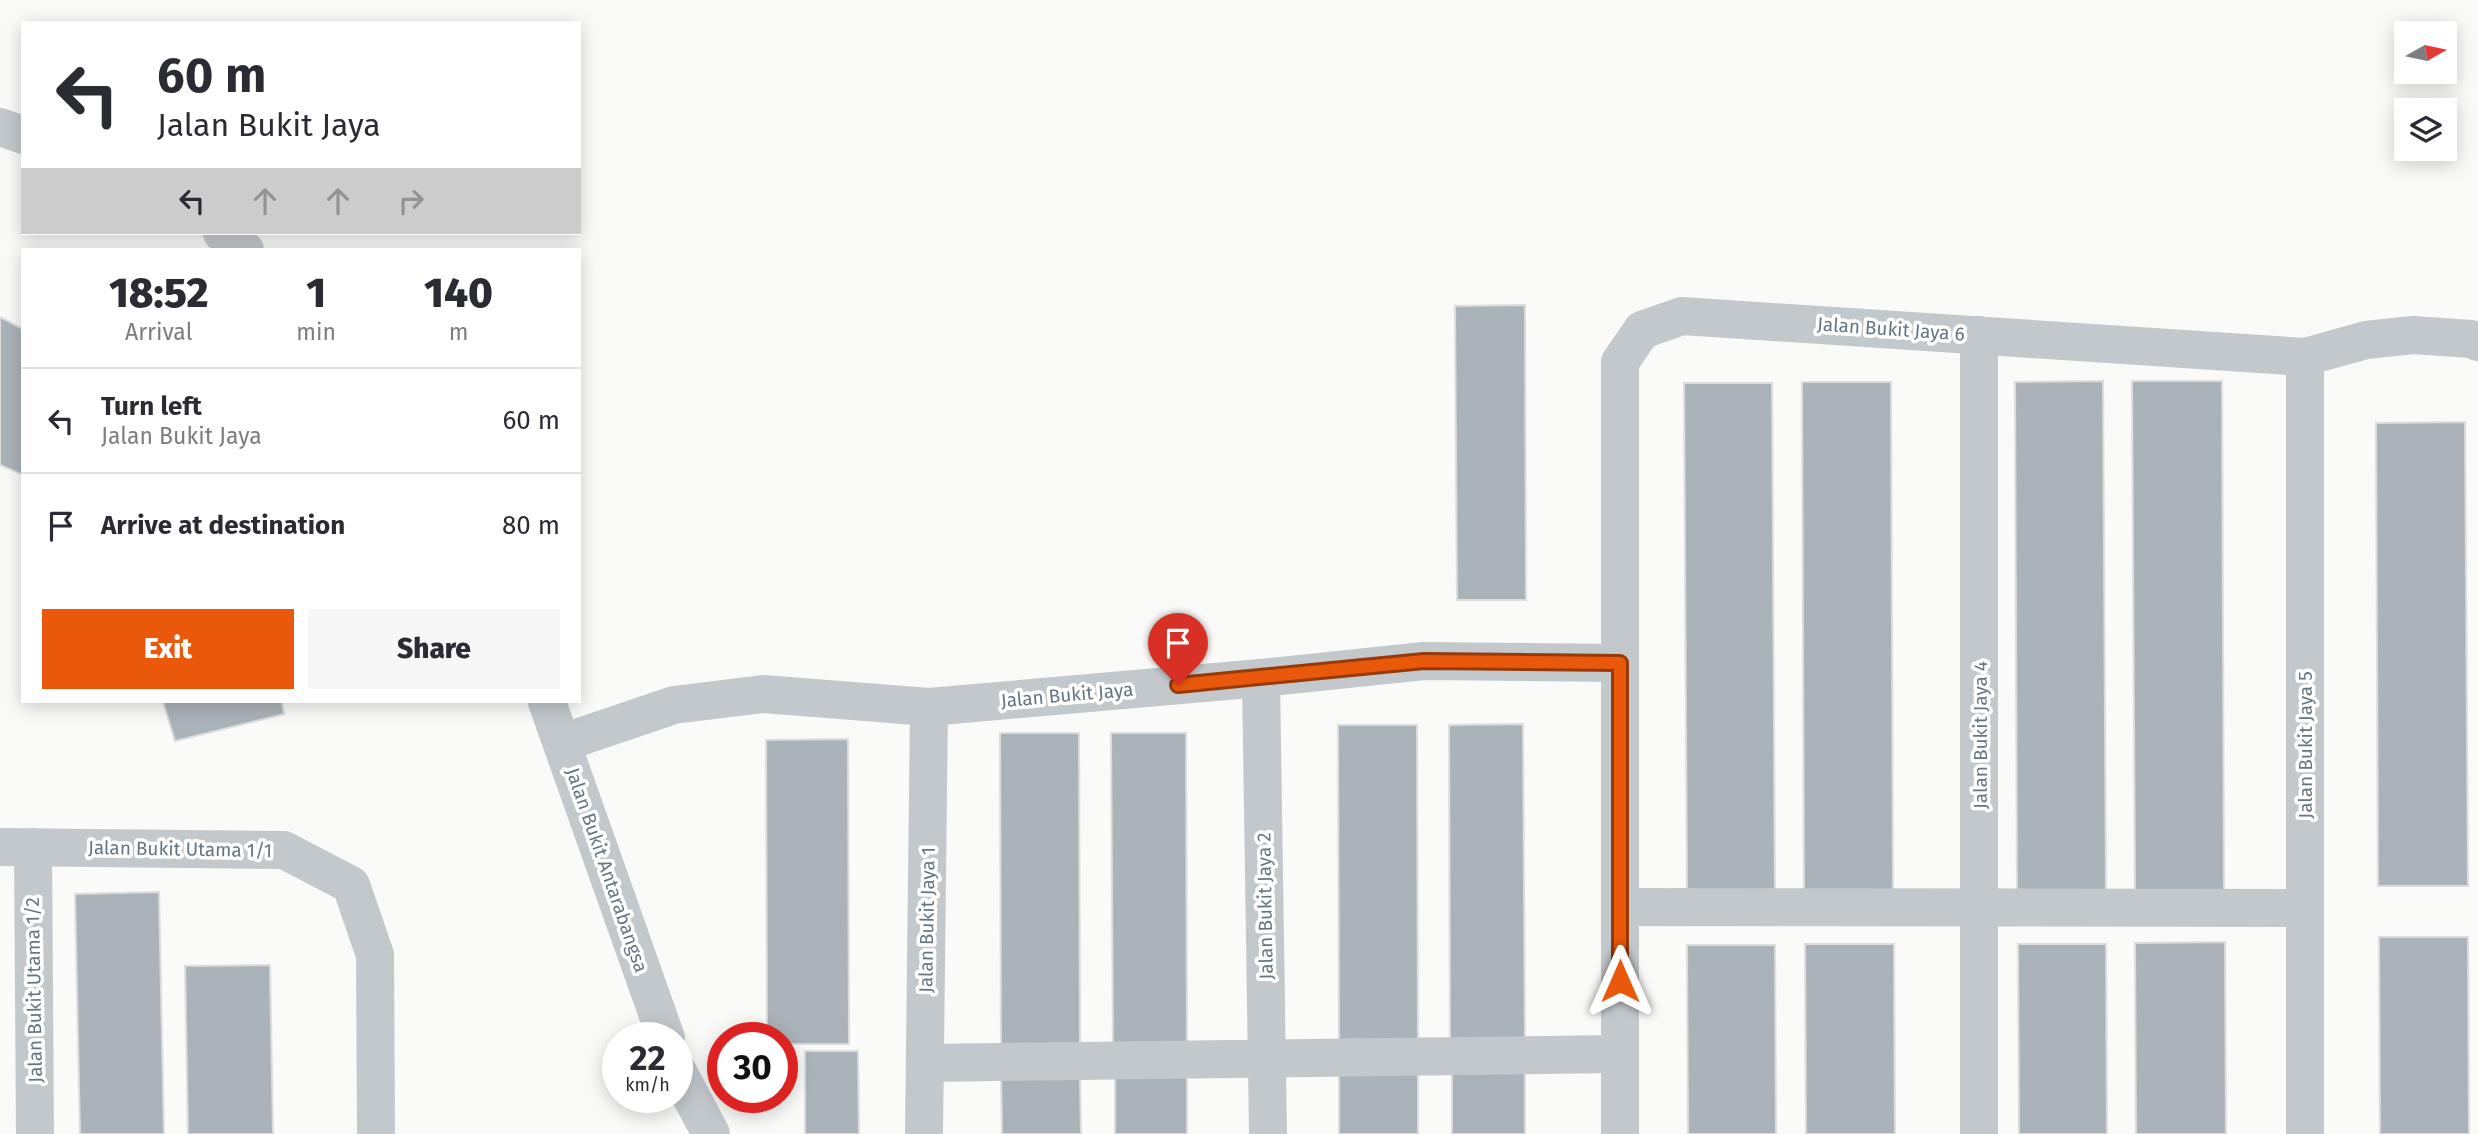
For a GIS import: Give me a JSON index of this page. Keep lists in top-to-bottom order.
{
  "streets": {
    "street": [
      "Jalan Bukit Jaya 6",
      "Jalan Bukit Jaya",
      "Jalan Bukit Jaya 4",
      "Jalan Bukit Jaya 5",
      "Jalan Bukit Utama 1/1",
      "Jalan Bukit Antarabangsa",
      "Jalan Bukit Jaya 2",
      "Jalan Bukit Jaya 1",
      "Jalan Bukit Utama 1/2"
    ]
  },
  "crossings": [
    ["Jalan Bukit Jaya 6", "Jalan Bukit Jaya"],
    ["Jalan Bukit Jaya 6", "Jalan Bukit Jaya 4"],
    ["Jalan Bukit Jaya 6", "Jalan Bukit Jaya 5"],
    ["Jalan Bukit Jaya", "Jalan Bukit Antarabangsa"],
    ["Jalan Bukit Jaya", "Jalan Bukit Jaya 2"],
    ["Jalan Bukit Jaya", "Jalan Bukit Jaya 1"],
    ["Jalan Bukit Utama 1/1", "Jalan Bukit Utama 1/2"]
  ],
  "north": "right",
  "page": {
    "turn": ["60 m", "Jalan Bukit Jaya"],
    "eta": [
      "18:52",
      "Arrival",
      "1",
      "min",
      "140",
      "m"
    ],
    "list": [
      {
        "name": "Turn left",
        "note": "Jalan Bukit Jaya",
        "value": "60 m"
      },
      {
        "name": "Arrive at destination",
        "value": "80 m"
      }
    ],
    "buttons": ["Exit", "Share"],
    "speed": "22 km/h",
    "limit": "30"
  }
}
